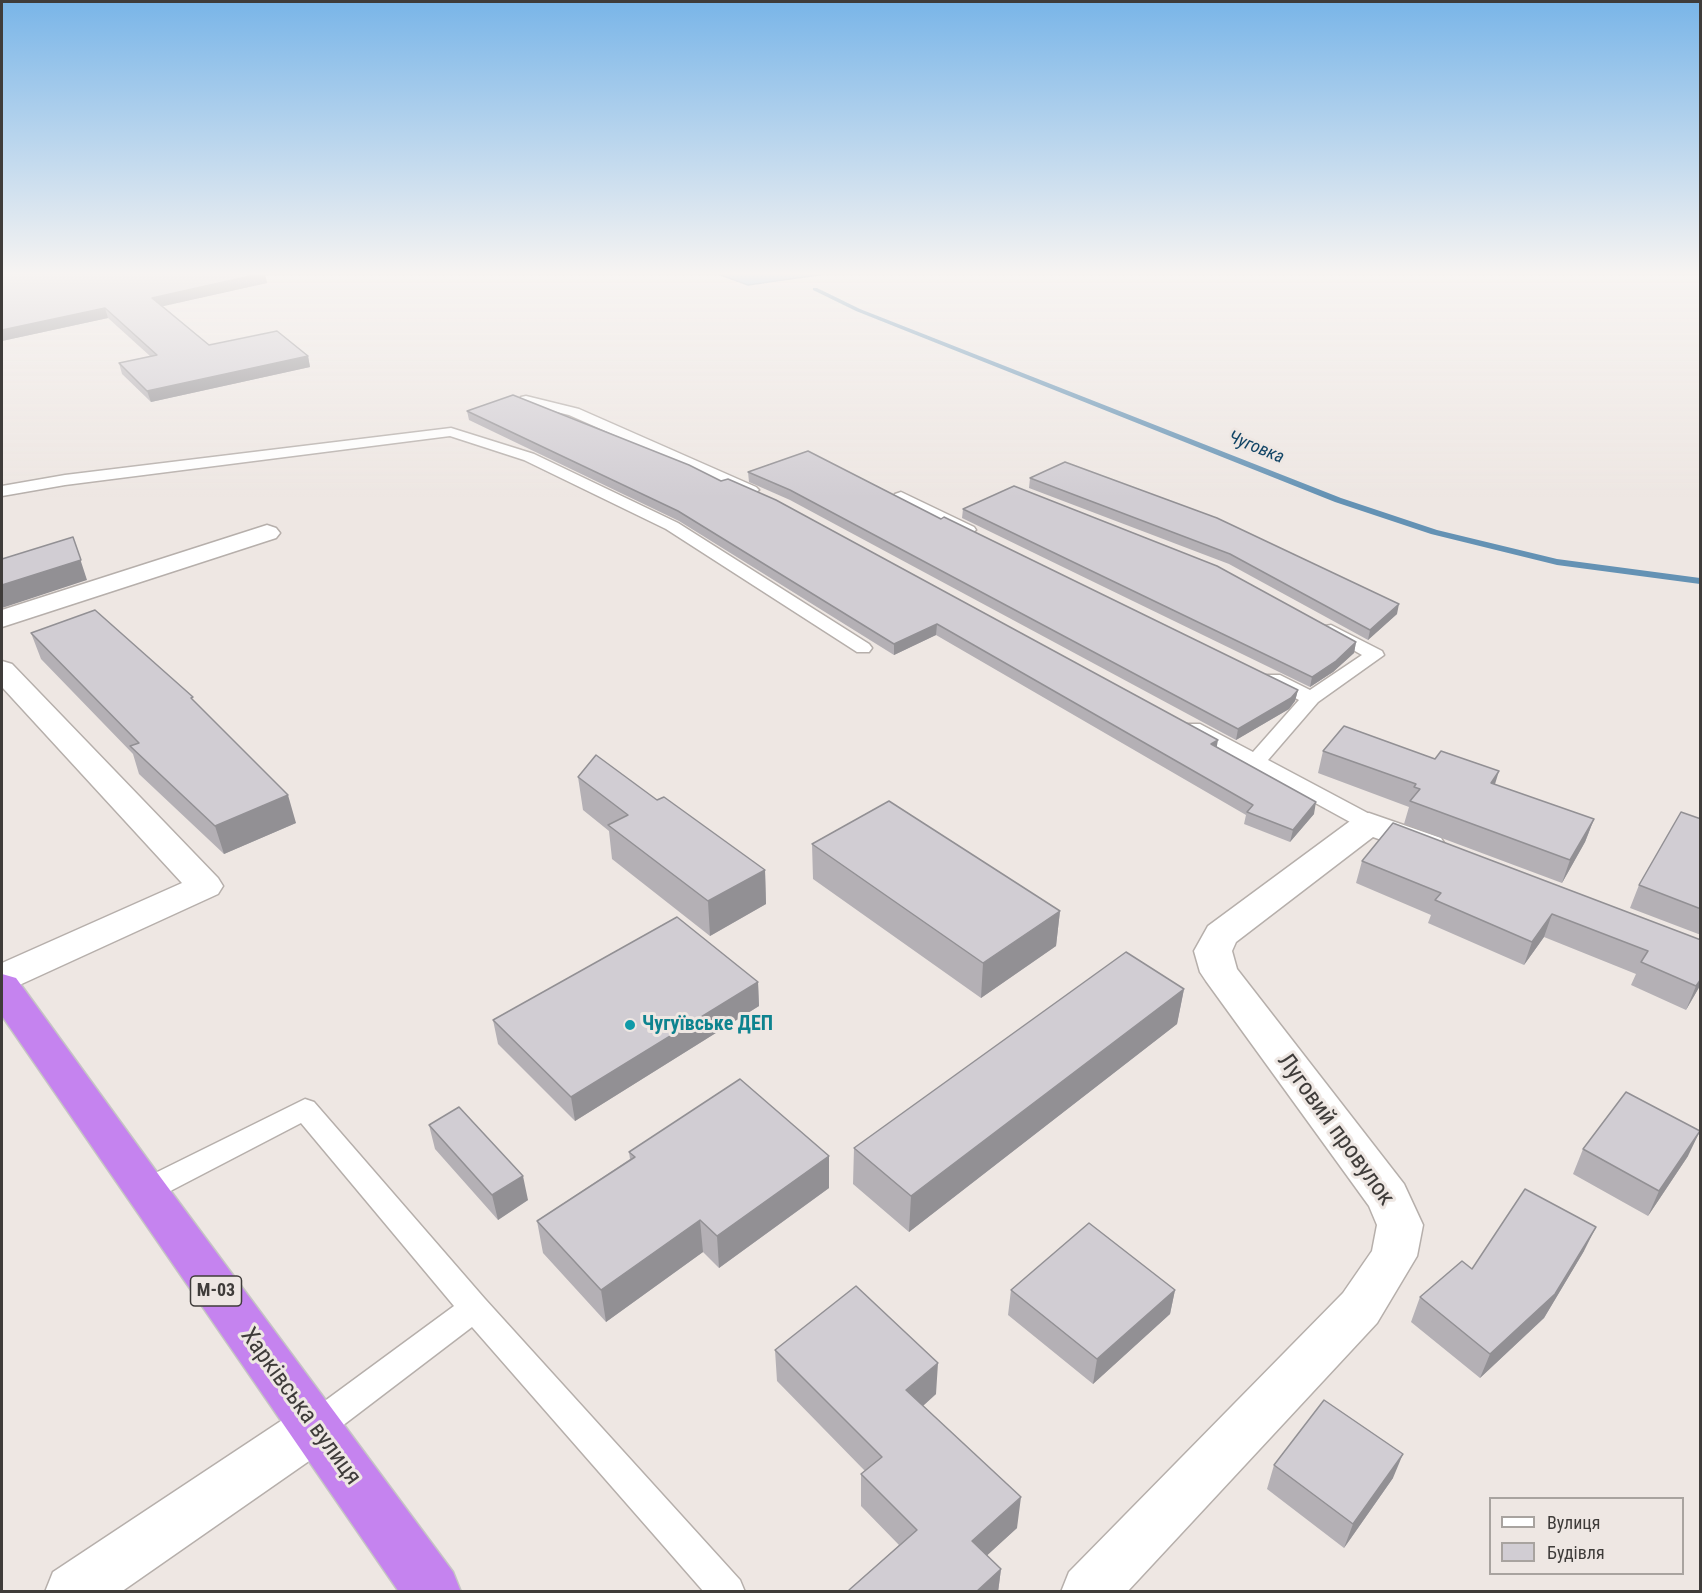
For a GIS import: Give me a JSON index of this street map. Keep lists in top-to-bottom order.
{
  "streets": {
    "highway": ["М-03", "Харківська вулиця"],
    "street": ["Луговий провулок"]
  },
  "water": ["Чуговка"],
  "places": ["Чугуївське ДЕП"],
  "legend": ["Вулиця", "Будівля"]
}
